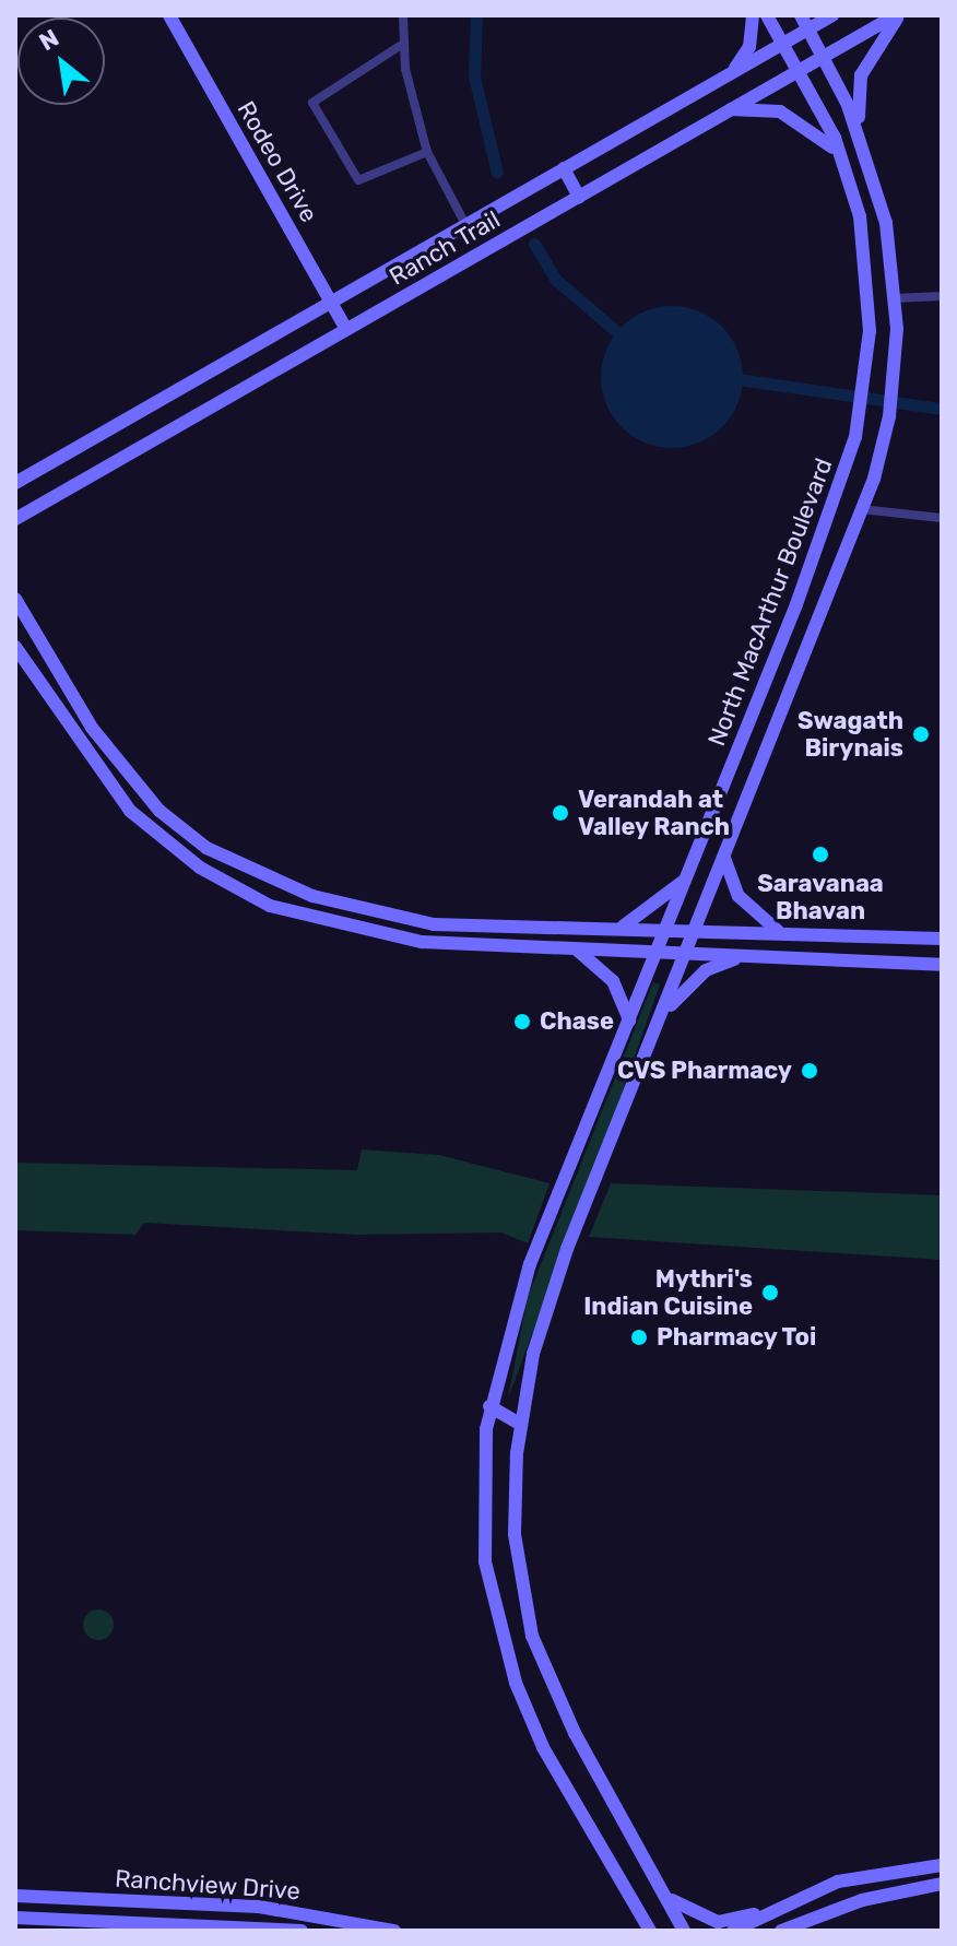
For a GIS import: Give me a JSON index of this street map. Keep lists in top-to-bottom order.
{
  "streets": {
    "main road": [
      "Rodeo Drive",
      "Ranch Trail",
      "North MacArthur Boulevard",
      "Ranchview Drive"
    ]
  },
  "crossings": [
    ["Rodeo Drive", "Ranch Trail"],
    ["Ranch Trail", "North MacArthur Boulevard"]
  ],
  "places": [
    "Swagath Birynais",
    "Verandah at Valley Ranch",
    "Saravanaa Bhavan",
    "Chase",
    "CVS Pharmacy",
    "Mythri's Indian Cuisine",
    "Pharmacy Toi"
  ],
  "north": "top left"
}
